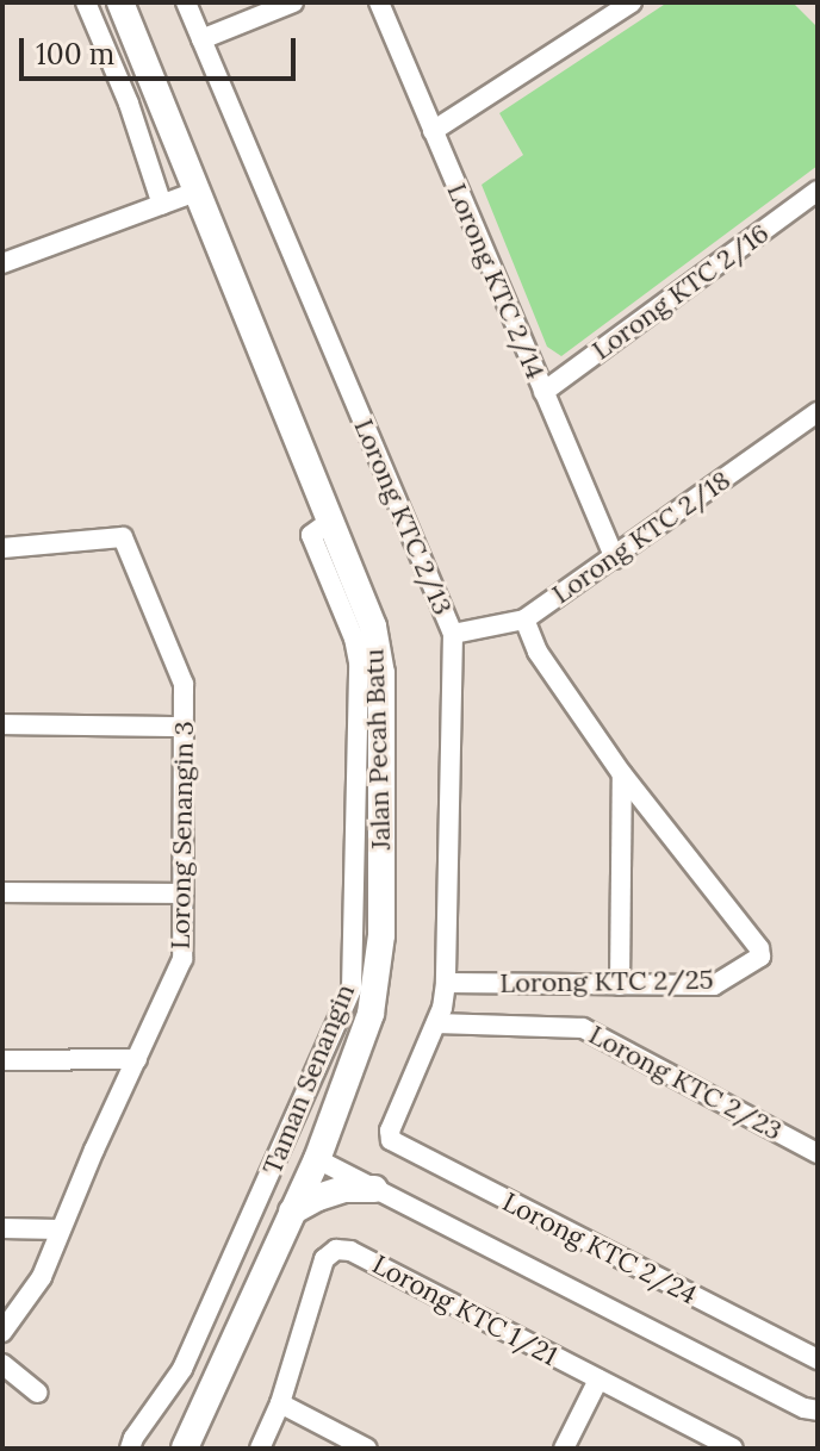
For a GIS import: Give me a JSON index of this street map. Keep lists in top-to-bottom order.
{
  "streets": {
    "street": [
      "Lorong KTC 2/14",
      "Lorong KTC 2/16",
      "Lorong KTC 2/13",
      "Lorong KTC 2/18",
      "Jalan Pecah Batu",
      "Lorong Senangin 3",
      "Lorong KTC 2/25",
      "Taman Senangin",
      "Lorong KTC 2/23",
      "Lorong KTC 2/24",
      "Lorong KTC 1/21"
    ]
  },
  "crossings": [
    ["Lorong KTC 2/14", "Lorong KTC 2/16"],
    ["Lorong KTC 2/14", "Lorong KTC 2/18"],
    ["Lorong KTC 2/13", "Lorong KTC 2/18"],
    ["Lorong KTC 2/13", "Lorong KTC 2/25"],
    ["Lorong KTC 2/13", "Lorong KTC 2/23"],
    ["Lorong KTC 2/13", "Lorong KTC 2/24"],
    ["Jalan Pecah Batu", "Taman Senangin"]
  ],
  "scale_bar": "100 m"
}
